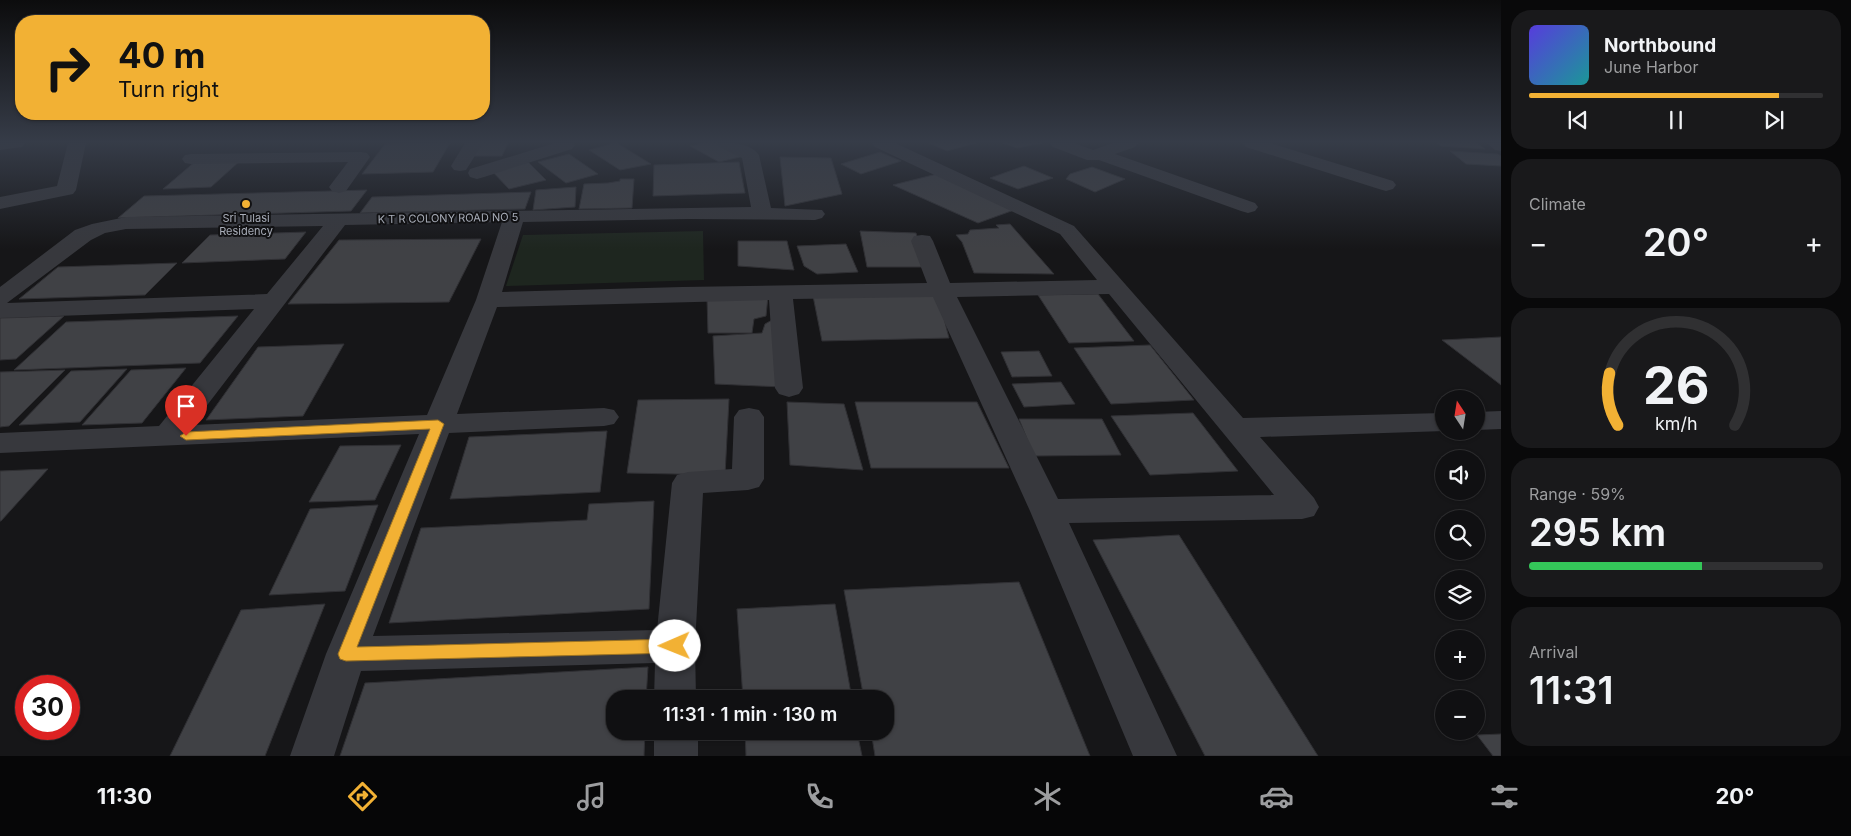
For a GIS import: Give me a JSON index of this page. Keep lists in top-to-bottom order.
{
  "streets": {
    "street": ["K T R COLONY ROAD NO 5"]
  },
  "places": ["Sri Tulasi Residency"],
  "north": "top",
  "page": {
    "turn": ["40 m", "Turn right"],
    "song": ["Northbound", "June Harbor"],
    "tile": [
      "Climate",
      ["Range · 59%", "295 km"],
      ["Arrival", "11:31"]
    ],
    "heat": ["−", "20°", "+"],
    "map_buttons": ["+", "−"],
    "limit": "30",
    "trip": "11:31 · 1 min · 130 m",
    "tabs": ["11:30", "20°"],
    "gauge": ["26", "km/h"]
  }
}
